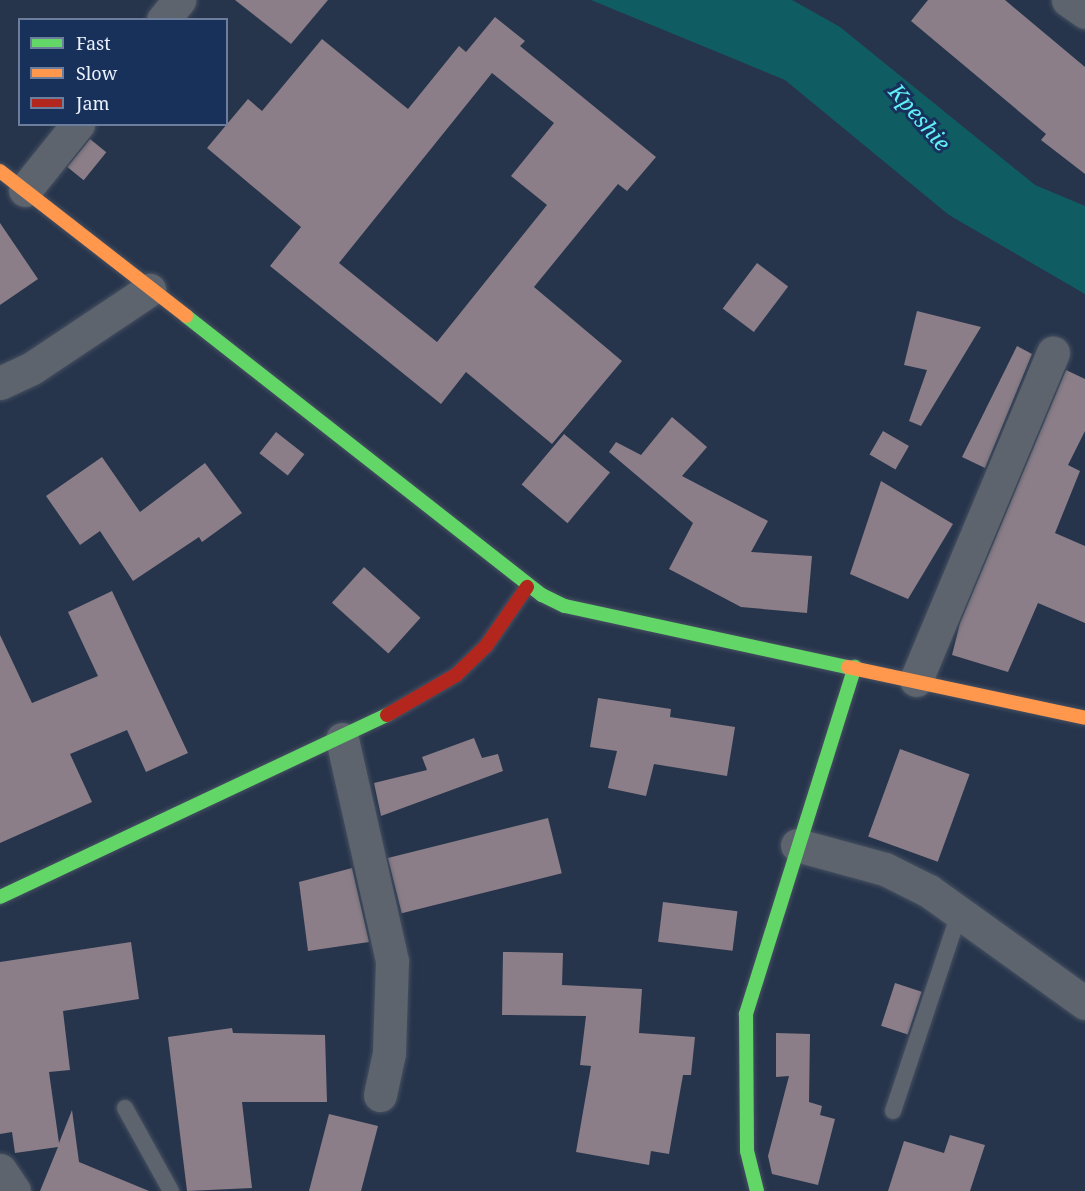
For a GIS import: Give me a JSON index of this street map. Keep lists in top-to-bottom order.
{
  "water": ["Kpeshie"],
  "legend": ["Fast", "Slow", "Jam"]
}
